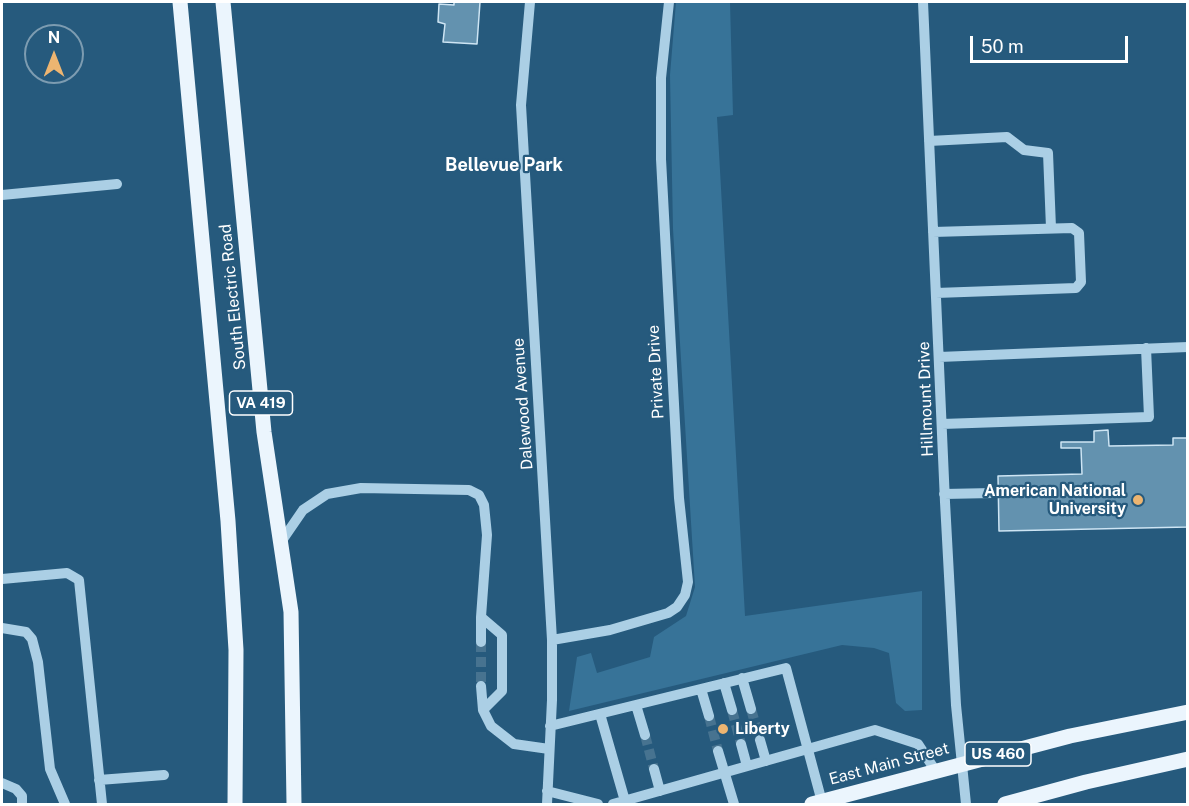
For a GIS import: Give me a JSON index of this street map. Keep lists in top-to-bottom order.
{
  "streets": {
    "main road": [
      "South Electric Road",
      "VA 419",
      "US 460",
      "East Main Street"
    ],
    "street": ["Private Drive", "Hillmount Drive", "Dalewood Avenue"]
  },
  "crossings": [
    ["Private Drive", "Dalewood Avenue"],
    ["Hillmount Drive", "East Main Street"]
  ],
  "districts": ["Bellevue Park"],
  "places": ["American National University", "Liberty"],
  "scale_bar": "50 m",
  "north": "top"
}
